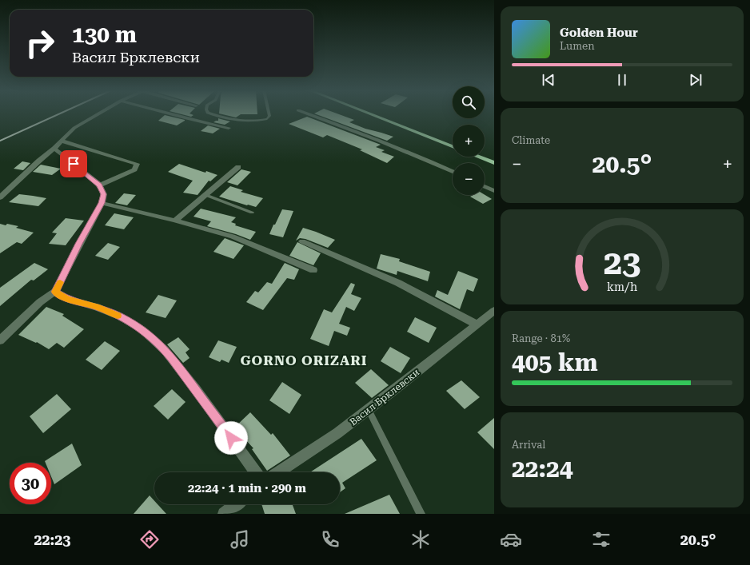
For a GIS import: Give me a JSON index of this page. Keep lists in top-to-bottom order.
{
  "streets": {
    "street": ["Васил Брклевски"]
  },
  "districts": ["GORNO ORIZARI"],
  "page": {
    "turn": ["130 m", "Васил Брклевски"],
    "song": ["Golden Hour", "Lumen"],
    "map_buttons": ["+", "−"],
    "tile": [
      "Climate",
      ["Range · 81%", "405 km"],
      ["Arrival", "22:24"]
    ],
    "heat": ["−", "20.5°", "+"],
    "limit": "30",
    "trip": "22:24 · 1 min · 290 m",
    "tabs": ["22:23", "20.5°"],
    "gauge": ["23", "km/h"]
  }
}
